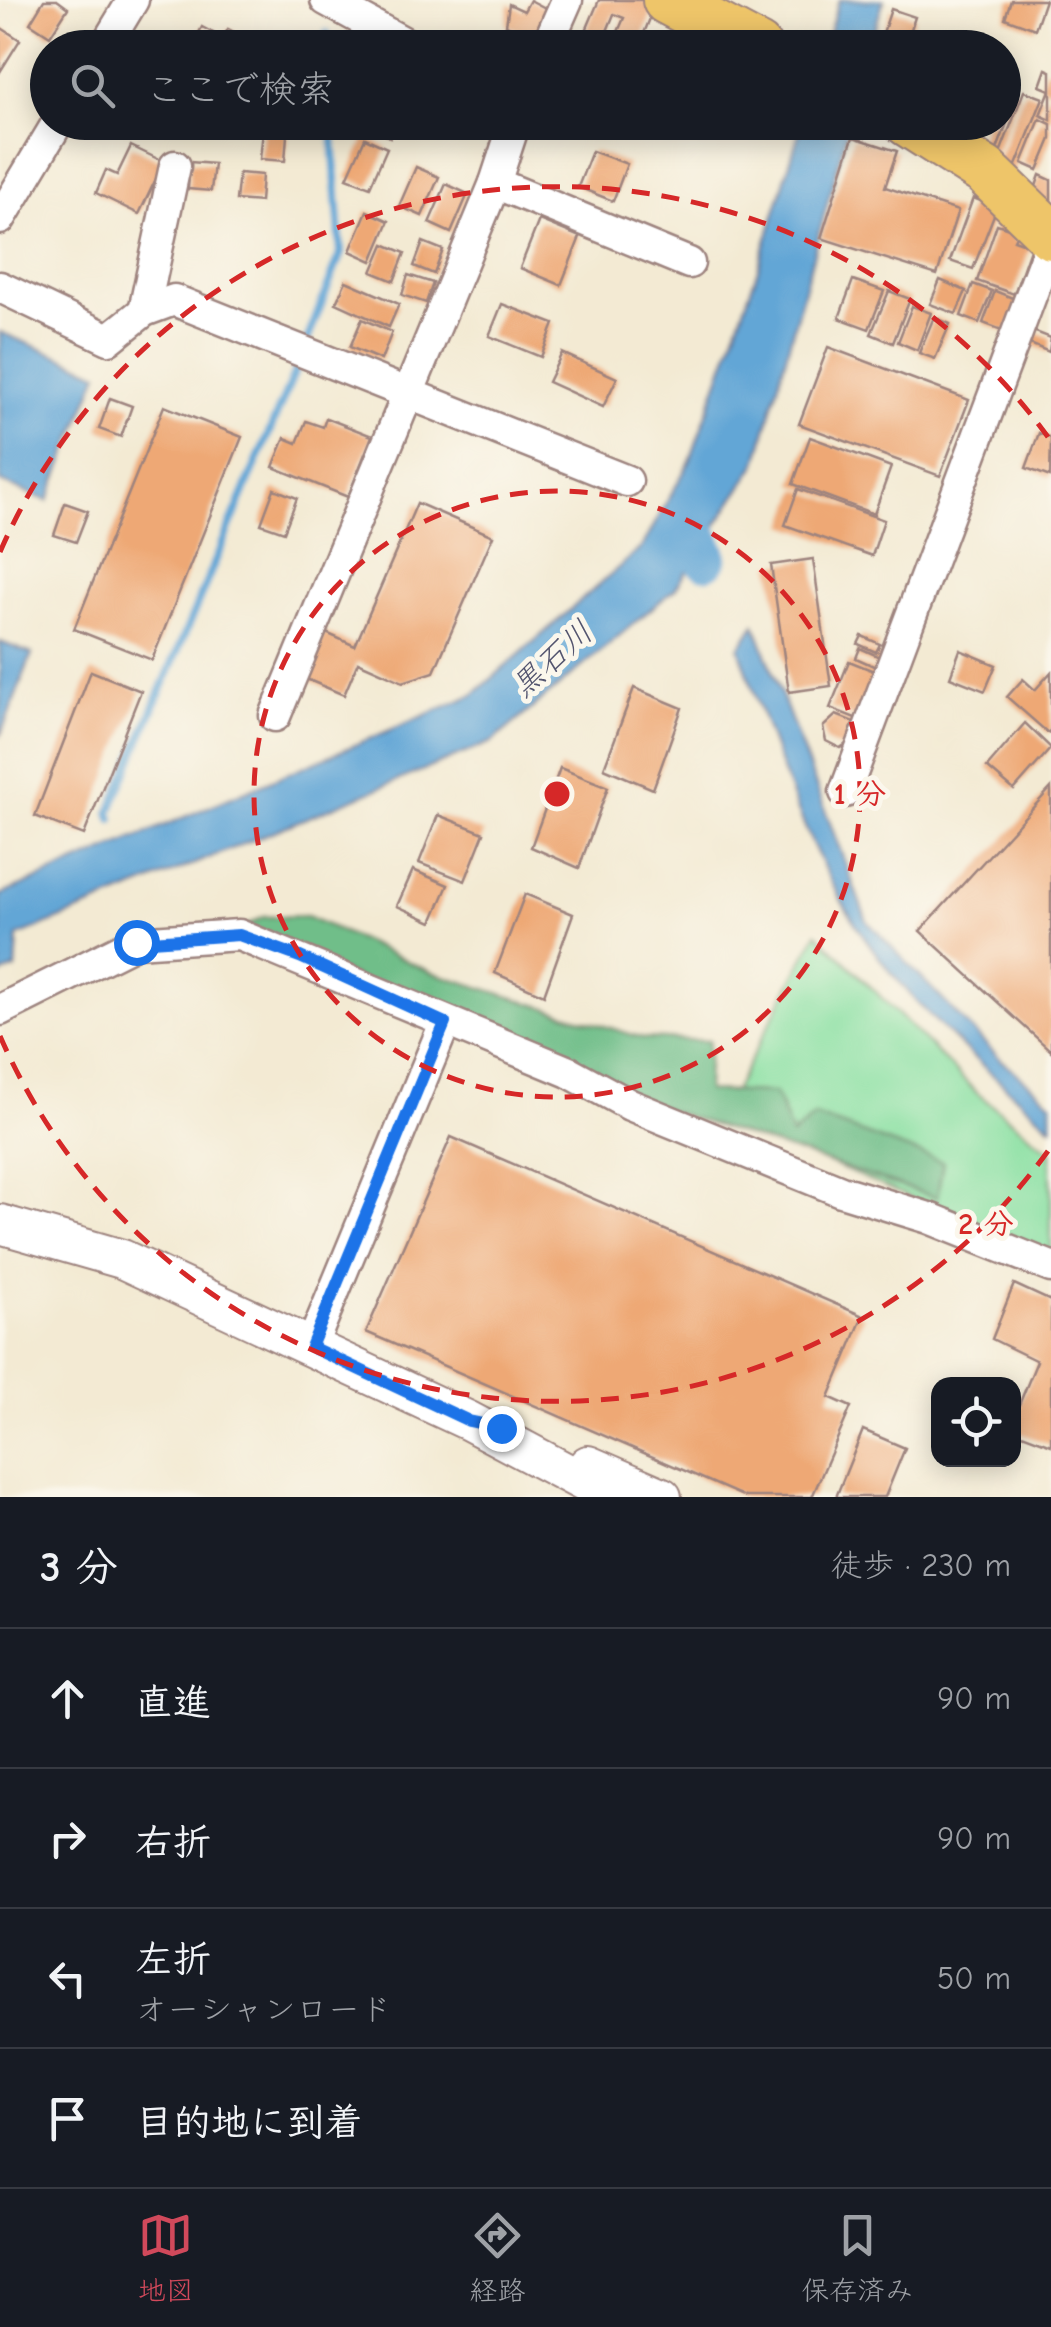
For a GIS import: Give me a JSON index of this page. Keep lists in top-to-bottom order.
{
  "water": ["黒石川"],
  "page": {
    "search": "ここで検索",
    "heading": ["3 分", "徒歩 · 230 m"],
    "list": [
      ["直進", "90 m"],
      ["右折", "90 m"],
      ["左折", "オーシャンロード", "50 m"],
      "目的地に到着"
    ],
    "nav": ["地図", "経路", "保存済み"]
  },
  "rings": ["1 分", "2 分"]
}
